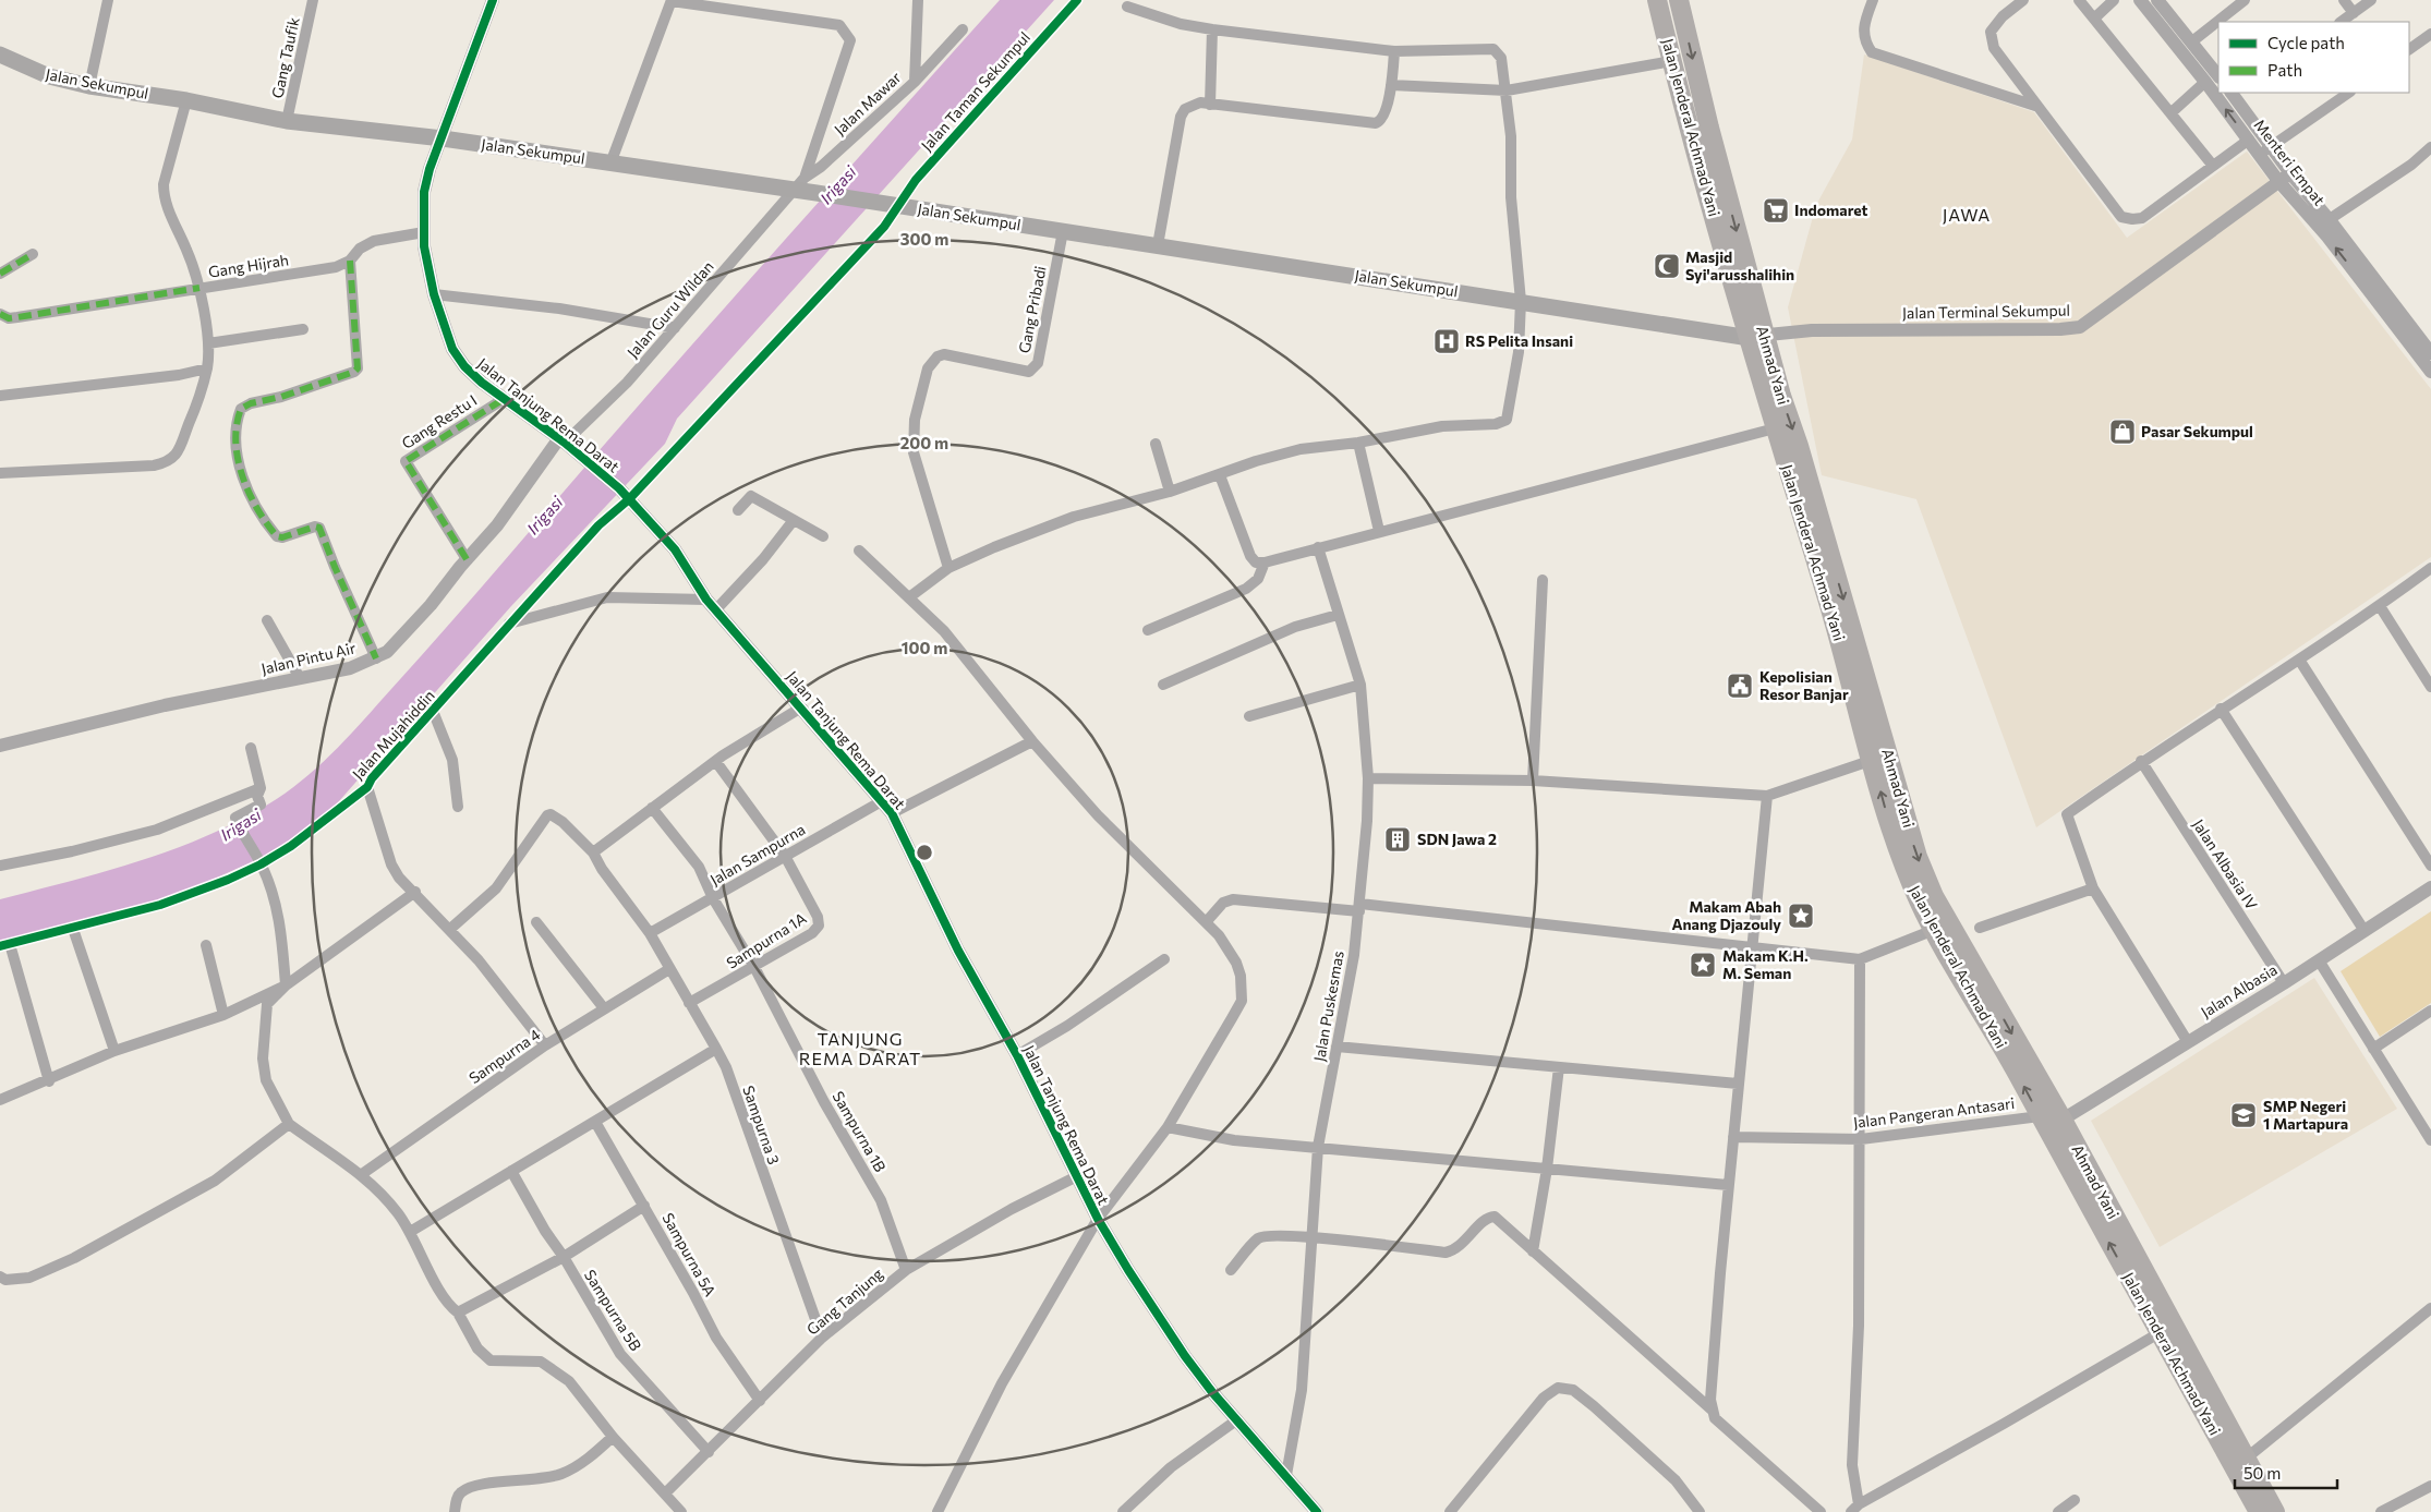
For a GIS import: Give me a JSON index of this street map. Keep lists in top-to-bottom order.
{
  "streets": {
    "highway": ["Jalan Jenderal Achmad Yani", "Ahmad Yani"],
    "main road": ["Jalan Sekumpul"],
    "street": [
      "Gang Taufik",
      "Jalan Taman Sekumpul",
      "Jalan Mawar",
      "Menteri Empat",
      "Gang Hijrah",
      "Jalan Guru Wildan",
      "Gang Pribadi",
      "Jalan Terminal Sekumpul",
      "Jalan Tanjung Rema Darat",
      "Gang Restu I",
      "Jalan Pintu Air",
      "Jalan Mujahiddin",
      "Jalan Sampurna",
      "Jalan Albasia IV",
      "Sampurna 1A",
      "Jalan Albasia",
      "Jalan Puskesmas",
      "Sampurna 4",
      "Jalan Pangeran Antasari",
      "Sampurna 3",
      "Sampurna 1B",
      "Sampurna 5A",
      "Gang Tanjung",
      "Sampurna 5B"
    ]
  },
  "crossings": [
    ["Gang Taufik", "Jalan Sekumpul"],
    ["Jalan Sekumpul", "Jalan Taman Sekumpul"],
    ["Jalan Sekumpul", "Jalan Jenderal Achmad Yani"],
    ["Jalan Sekumpul", "Gang Hijrah"],
    ["Jalan Sekumpul", "Jalan Guru Wildan"],
    ["Jalan Sekumpul", "Gang Pribadi"],
    ["Jalan Sekumpul", "Jalan Terminal Sekumpul"],
    ["Jalan Sekumpul", "Ahmad Yani"],
    ["Jalan Sekumpul", "Jalan Tanjung Rema Darat"],
    ["Jalan Taman Sekumpul", "Jalan Tanjung Rema Darat"],
    ["Jalan Taman Sekumpul", "Jalan Mujahiddin"],
    ["Jalan Mawar", "Jalan Guru Wildan"],
    ["Jalan Jenderal Achmad Yani", "Jalan Terminal Sekumpul"],
    ["Jalan Jenderal Achmad Yani", "Ahmad Yani"],
    ["Jalan Jenderal Achmad Yani", "Jalan Pangeran Antasari"],
    ["Menteri Empat", "Jalan Terminal Sekumpul"],
    ["Gang Hijrah", "Jalan Tanjung Rema Darat"],
    ["Jalan Guru Wildan", "Jalan Tanjung Rema Darat"],
    ["Jalan Guru Wildan", "Jalan Pintu Air"],
    ["Jalan Terminal Sekumpul", "Ahmad Yani"],
    ["Ahmad Yani", "Jalan Albasia"],
    ["Jalan Tanjung Rema Darat", "Gang Restu I"],
    ["Jalan Tanjung Rema Darat", "Jalan Pintu Air"],
    ["Jalan Tanjung Rema Darat", "Jalan Mujahiddin"],
    ["Jalan Tanjung Rema Darat", "Jalan Sampurna"],
    ["Jalan Tanjung Rema Darat", "Jalan Puskesmas"],
    ["Jalan Tanjung Rema Darat", "Gang Tanjung"],
    ["Gang Restu I", "Jalan Pintu Air"],
    ["Jalan Sampurna", "Sampurna 1A"],
    ["Jalan Sampurna", "Sampurna 3"],
    ["Jalan Sampurna", "Sampurna 1B"],
    ["Jalan Albasia IV", "Jalan Albasia"],
    ["Sampurna 1A", "Sampurna 3"],
    ["Sampurna 1A", "Sampurna 1B"],
    ["Sampurna 4", "Sampurna 3"],
    ["Sampurna 3", "Gang Tanjung"],
    ["Sampurna 1B", "Gang Tanjung"],
    ["Sampurna 5A", "Gang Tanjung"],
    ["Gang Tanjung", "Sampurna 5B"]
  ],
  "one_way": ["Ahmad Yani"],
  "districts": ["JAWA", "TANJUNG REMA DARAT"],
  "water": ["Irigasi"],
  "places": {
    "supermarket": ["Indomaret"],
    "mosque": ["Masjid Syi'arusshalihin"],
    "hospital": ["RS Pelita Insani"],
    "shop": ["Pasar Sekumpul"],
    "public building": ["Kepolisian Resor Banjar"],
    "building": ["SDN Jawa 2"],
    "place": ["Makam Abah Anang Djazouly", "Makam K.H. M. Seman"],
    "school or university": ["SMP Negeri 1 Martapura"]
  },
  "legend": ["Cycle path", "Path"],
  "scale_bar": "50 m",
  "rings": ["300 m", "200 m", "100 m"]
}
